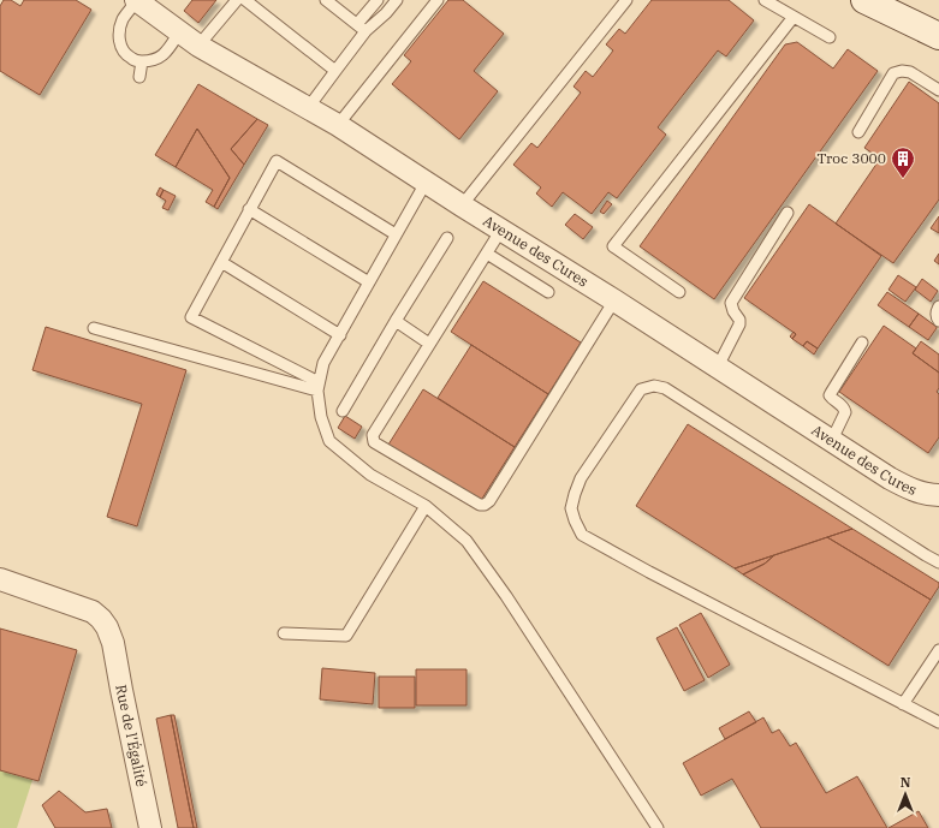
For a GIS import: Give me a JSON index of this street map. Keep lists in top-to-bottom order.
{
  "streets": {
    "street": ["Avenue des Cures", "Rue de l'Égalité"]
  },
  "places": {
    "building": ["Troc 3000"]
  },
  "north": "top"
}
